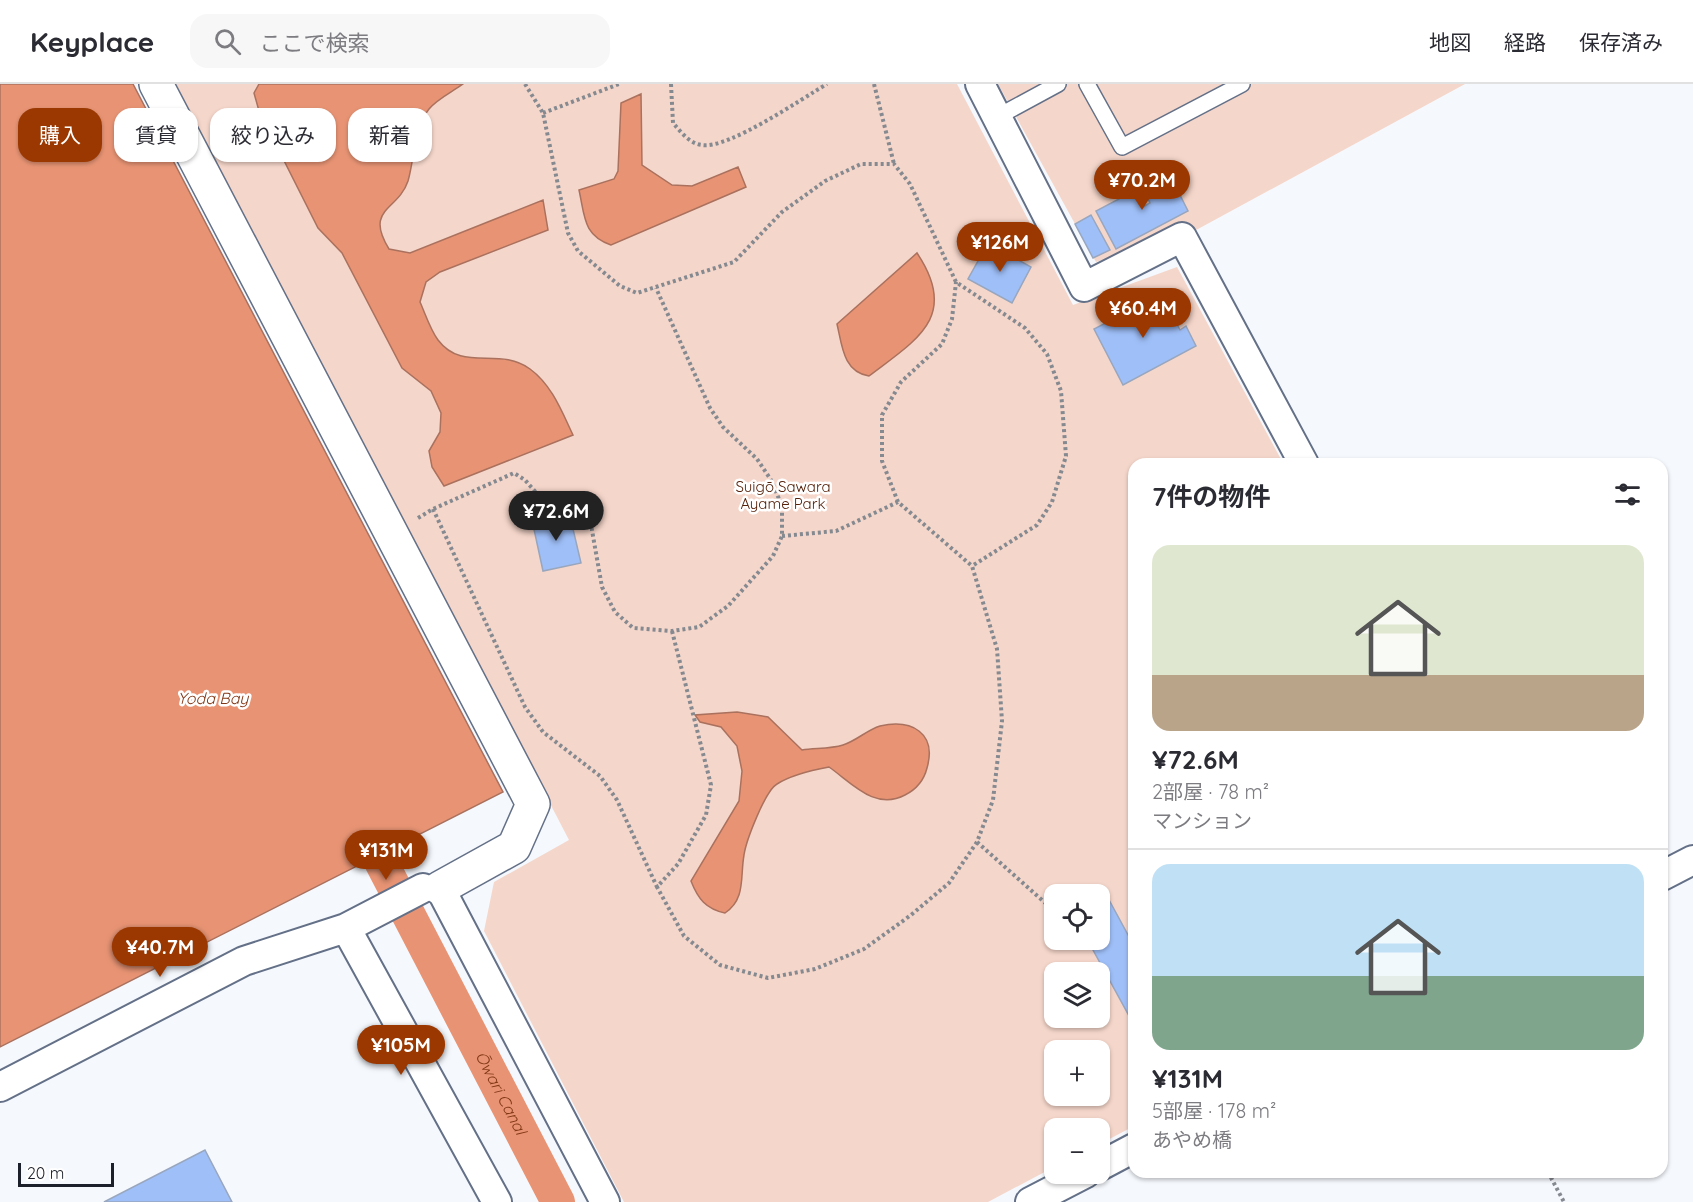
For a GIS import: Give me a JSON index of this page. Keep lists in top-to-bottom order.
{
  "water": ["Yoda Bay", "Ōwari Canal"],
  "parks": ["Suigō Sawara Ayame Park"],
  "scale_bar": "20 m",
  "page": {
    "header": "Keyplace",
    "search": "ここで検索",
    "nav": ["地図", "経路", "保存済み"],
    "chip": [
      "購入",
      "賃貸",
      "絞り込み",
      "新着"
    ],
    "price": [
      "¥70.2M",
      "¥126M",
      "¥60.4M",
      "¥72.6M",
      "¥131M",
      "¥40.7M",
      "¥105M"
    ],
    "heading": "7件の物件",
    "list": [
      {
        "name": "¥72.6M",
        "note": "2部屋 · 78 m² · マンション"
      },
      {
        "name": "¥131M",
        "note": "5部屋 · 178 m² · あやめ橋"
      }
    ],
    "map_buttons": ["+", "−"],
    "scale": "20 m"
  }
}
